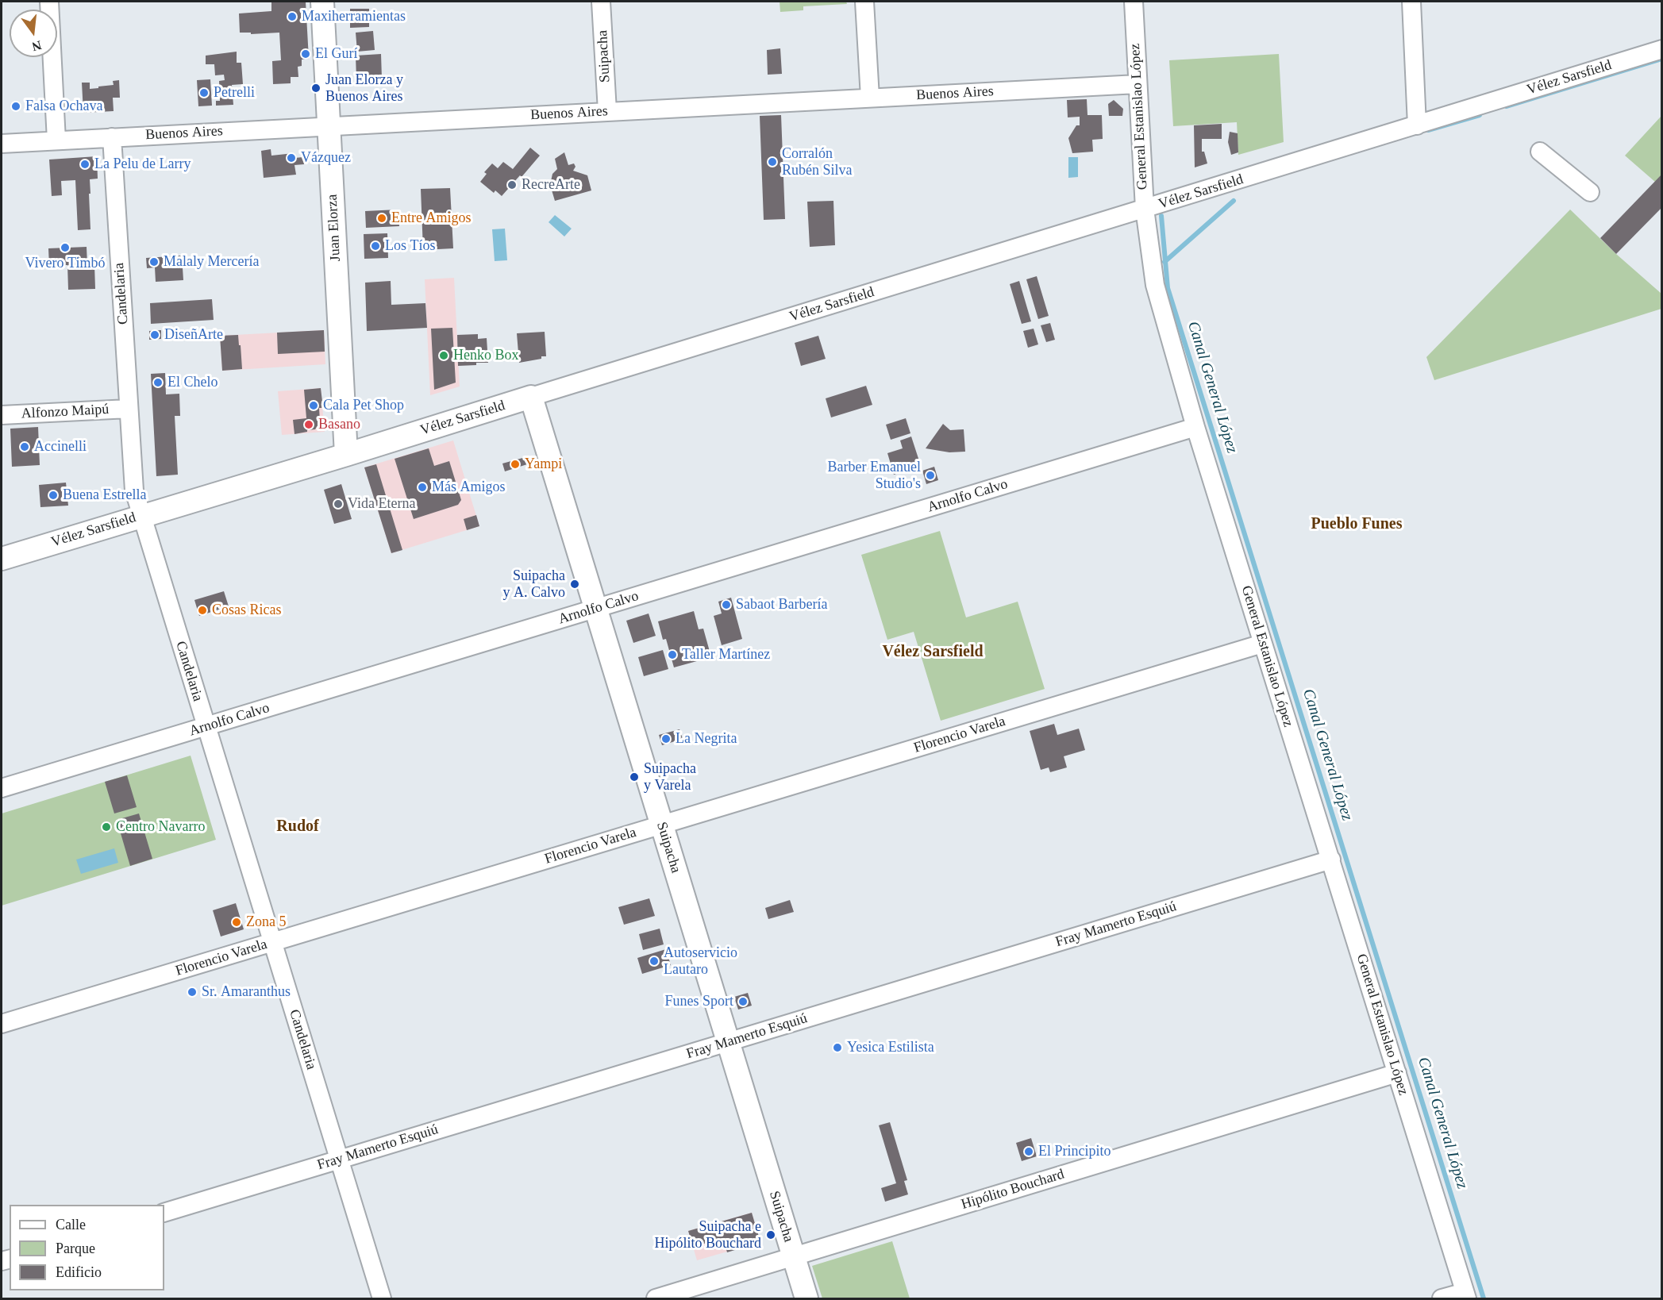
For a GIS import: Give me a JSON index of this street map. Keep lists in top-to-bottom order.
{
  "streets": {
    "main road": ["Suipacha", "Vélez Sarsfield", "Juan Elorza"],
    "street": [
      "Buenos Aires",
      "General Estanislao López",
      "Candelaria",
      "Alfonzo Maipú",
      "Arnolfo Calvo",
      "Florencio Varela",
      "Fray Mamerto Esquiú",
      "Hipólito Bouchard"
    ]
  },
  "crossings": [
    ["Suipacha", "Vélez Sarsfield"],
    ["Suipacha", "Buenos Aires"],
    ["Suipacha", "Arnolfo Calvo"],
    ["Suipacha", "Florencio Varela"],
    ["Suipacha", "Fray Mamerto Esquiú"],
    ["Suipacha", "Hipólito Bouchard"],
    ["Vélez Sarsfield", "General Estanislao López"],
    ["Vélez Sarsfield", "Juan Elorza"],
    ["Vélez Sarsfield", "Candelaria"],
    ["Buenos Aires", "General Estanislao López"],
    ["Buenos Aires", "Juan Elorza"],
    ["Buenos Aires", "Candelaria"],
    ["General Estanislao López", "Arnolfo Calvo"],
    ["General Estanislao López", "Florencio Varela"],
    ["General Estanislao López", "Fray Mamerto Esquiú"],
    ["General Estanislao López", "Hipólito Bouchard"],
    ["Candelaria", "Alfonzo Maipú"],
    ["Candelaria", "Arnolfo Calvo"],
    ["Candelaria", "Florencio Varela"],
    ["Candelaria", "Fray Mamerto Esquiú"]
  ],
  "districts": ["Pueblo Funes", "Vélez Sarsfield", "Rudof"],
  "water": ["Canal General López"],
  "places": [
    "Maxiherramientas",
    "El Gurí",
    "Juan Elorza y Buenos Aires",
    "Petrelli",
    "Falsa Ochava",
    "Vázquez",
    "Corralón Rubén Silva",
    "La Pelu de Larry",
    "RecreArte",
    "Entre Amigos",
    "Los Tíos",
    "Vivero Timbó",
    "Malaly Mercería",
    "DiseñArte",
    "Henko Box",
    "El Chelo",
    "Cala Pet Shop",
    "Basano",
    "Accinelli",
    "Yampi",
    "Barber Emanuel Studio's",
    "Más Amigos",
    "Buena Estrella",
    "Vida Eterna",
    "Suipacha y A. Calvo",
    "Sabaot Barbería",
    "Cosas Ricas",
    "Taller Martínez",
    "La Negrita",
    "Suipacha y Varela",
    "Centro Navarro",
    "Zona 5",
    "Autoservicio Lautaro",
    "Sr. Amaranthus",
    "Funes Sport",
    "Yesica Estilista",
    "El Principito",
    "Suipacha e Hipólito Bouchard"
  ],
  "legend": ["Calle", "Parque", "Edificio"],
  "north": "bottom"
}
